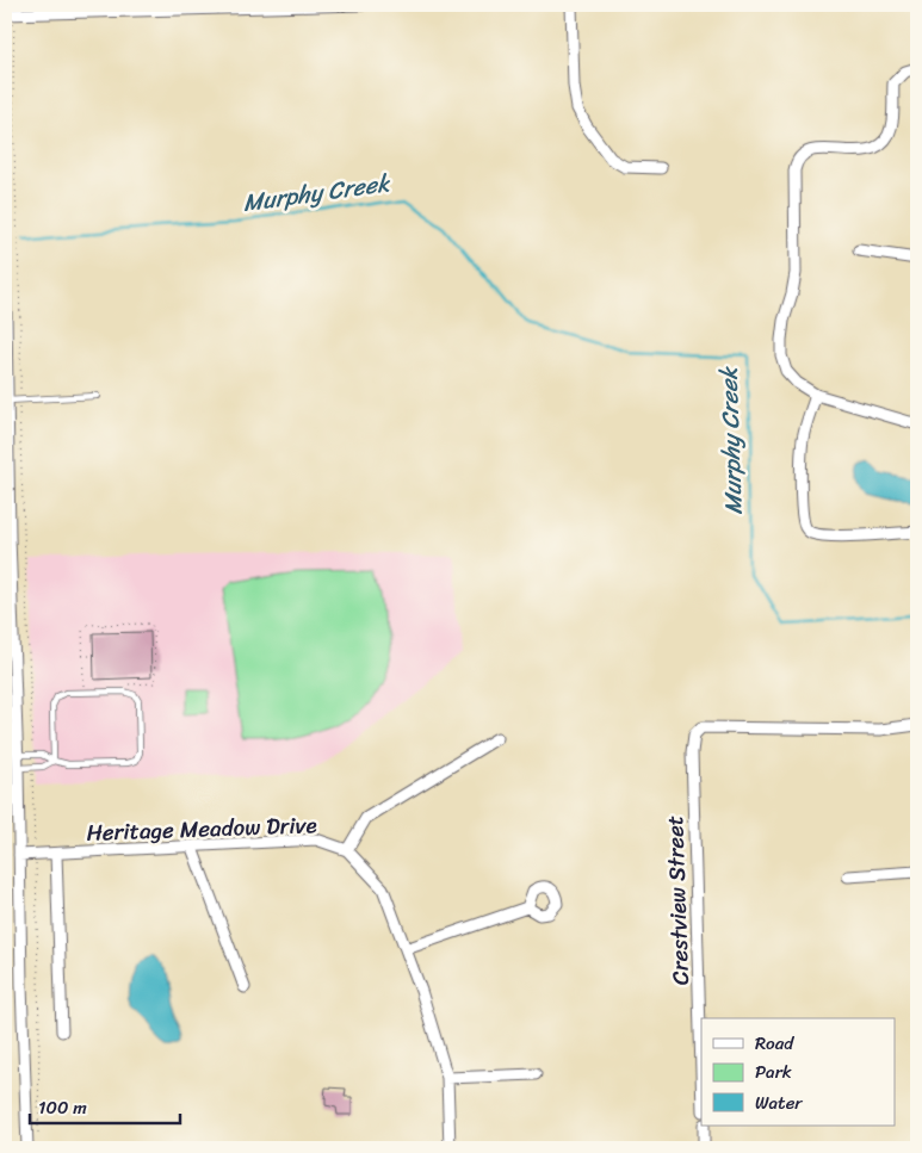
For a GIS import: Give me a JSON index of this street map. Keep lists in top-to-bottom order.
{
  "streets": {
    "street": ["Heritage Meadow Drive", "Crestview Street"]
  },
  "water": ["Murphy Creek"],
  "legend": ["Road", "Park", "Water"],
  "scale_bar": "100 m"
}
